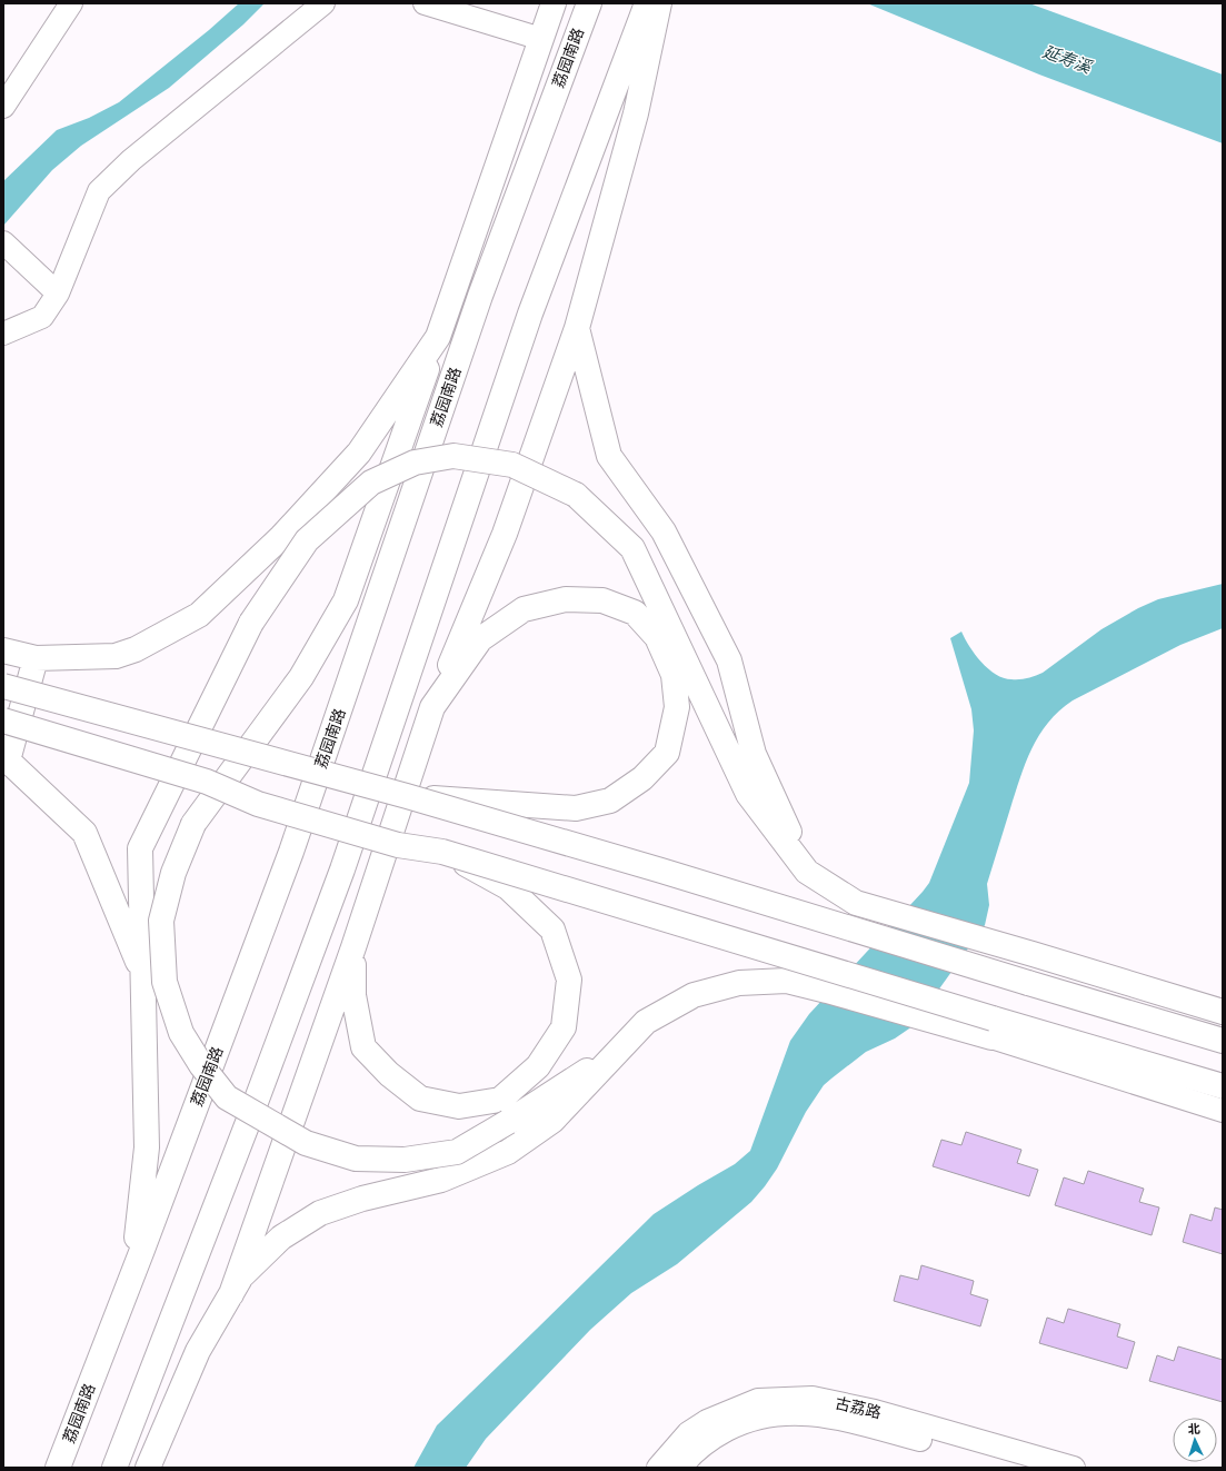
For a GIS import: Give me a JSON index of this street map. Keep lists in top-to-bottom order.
{
  "streets": {
    "main road": ["荔园南路"],
    "street": ["古荔路"]
  },
  "water": ["延寿溪"],
  "north": "top"
}
